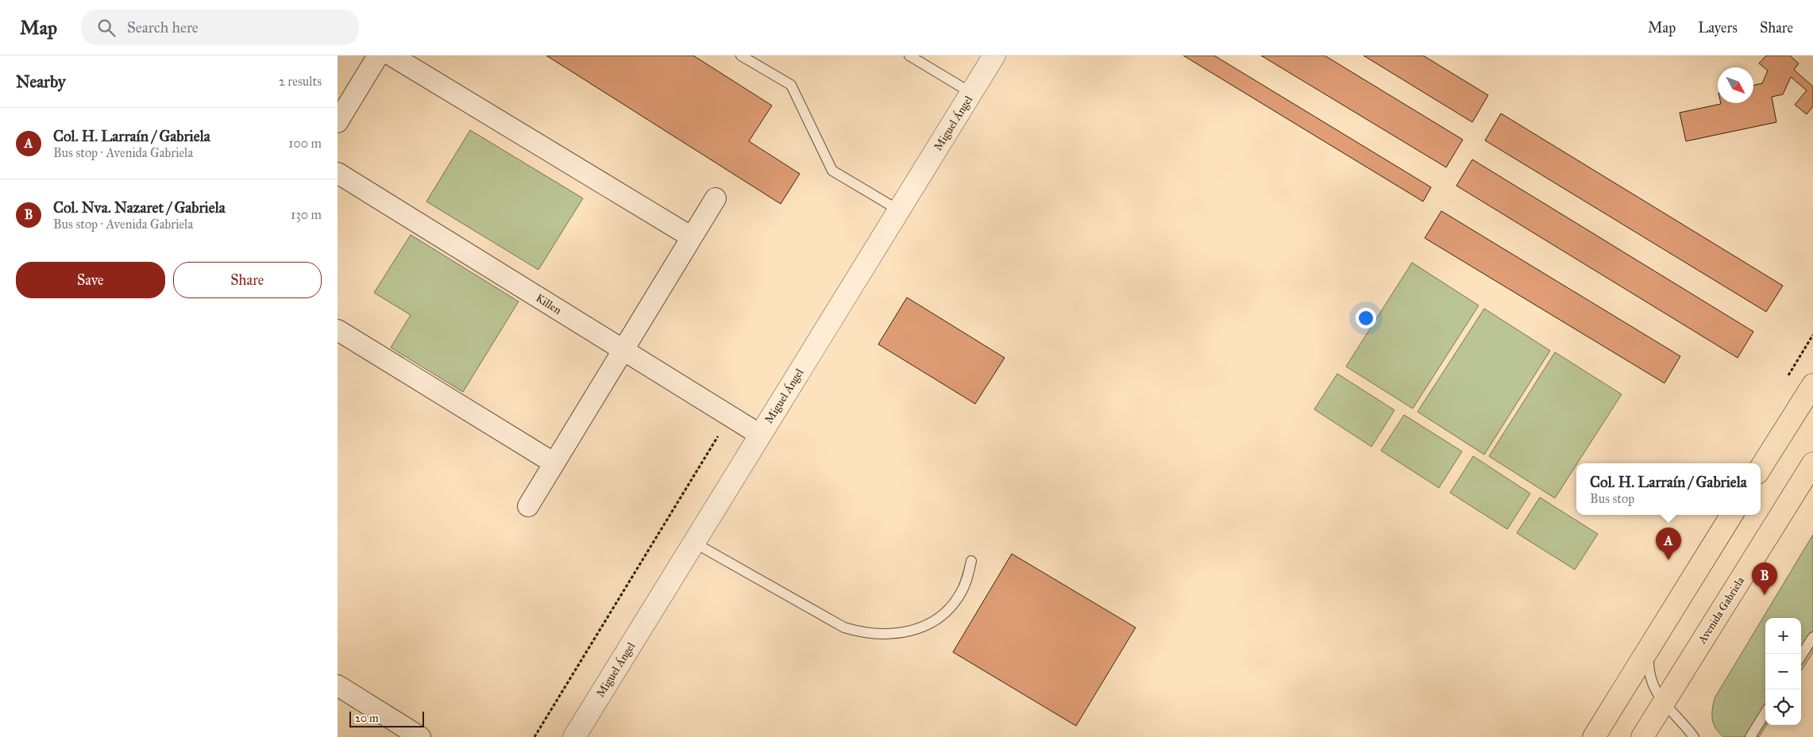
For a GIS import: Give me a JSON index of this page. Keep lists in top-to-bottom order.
{
  "streets": {
    "main road": ["Avenida Gabriela"],
    "street": ["Miguel Ángel", "Killen"]
  },
  "crossings": [
    ["Miguel Ángel", "Killen"]
  ],
  "scale_bar": "20 m",
  "north": "bottom right",
  "page": {
    "header": "Map",
    "search": "Search here",
    "nav": ["Map", "Layers", "Share"],
    "heading": ["Nearby", "2 results"],
    "list": [
      {
        "mark": "A",
        "name": "Col. H. Larraín / Gabriela",
        "note": "Bus stop · Avenida Gabriela",
        "value": "100 m"
      },
      {
        "mark": "B",
        "name": "Col. Nva. Nazaret / Gabriela",
        "note": "Bus stop · Avenida Gabriela",
        "value": "130 m"
      }
    ],
    "buttons": ["Save", "Share"],
    "popup": ["Col. H. Larraín / Gabriela", "Bus stop"],
    "pins": ["A", "B"],
    "map_buttons": ["+", "−"],
    "scale": "20 m"
  }
}
